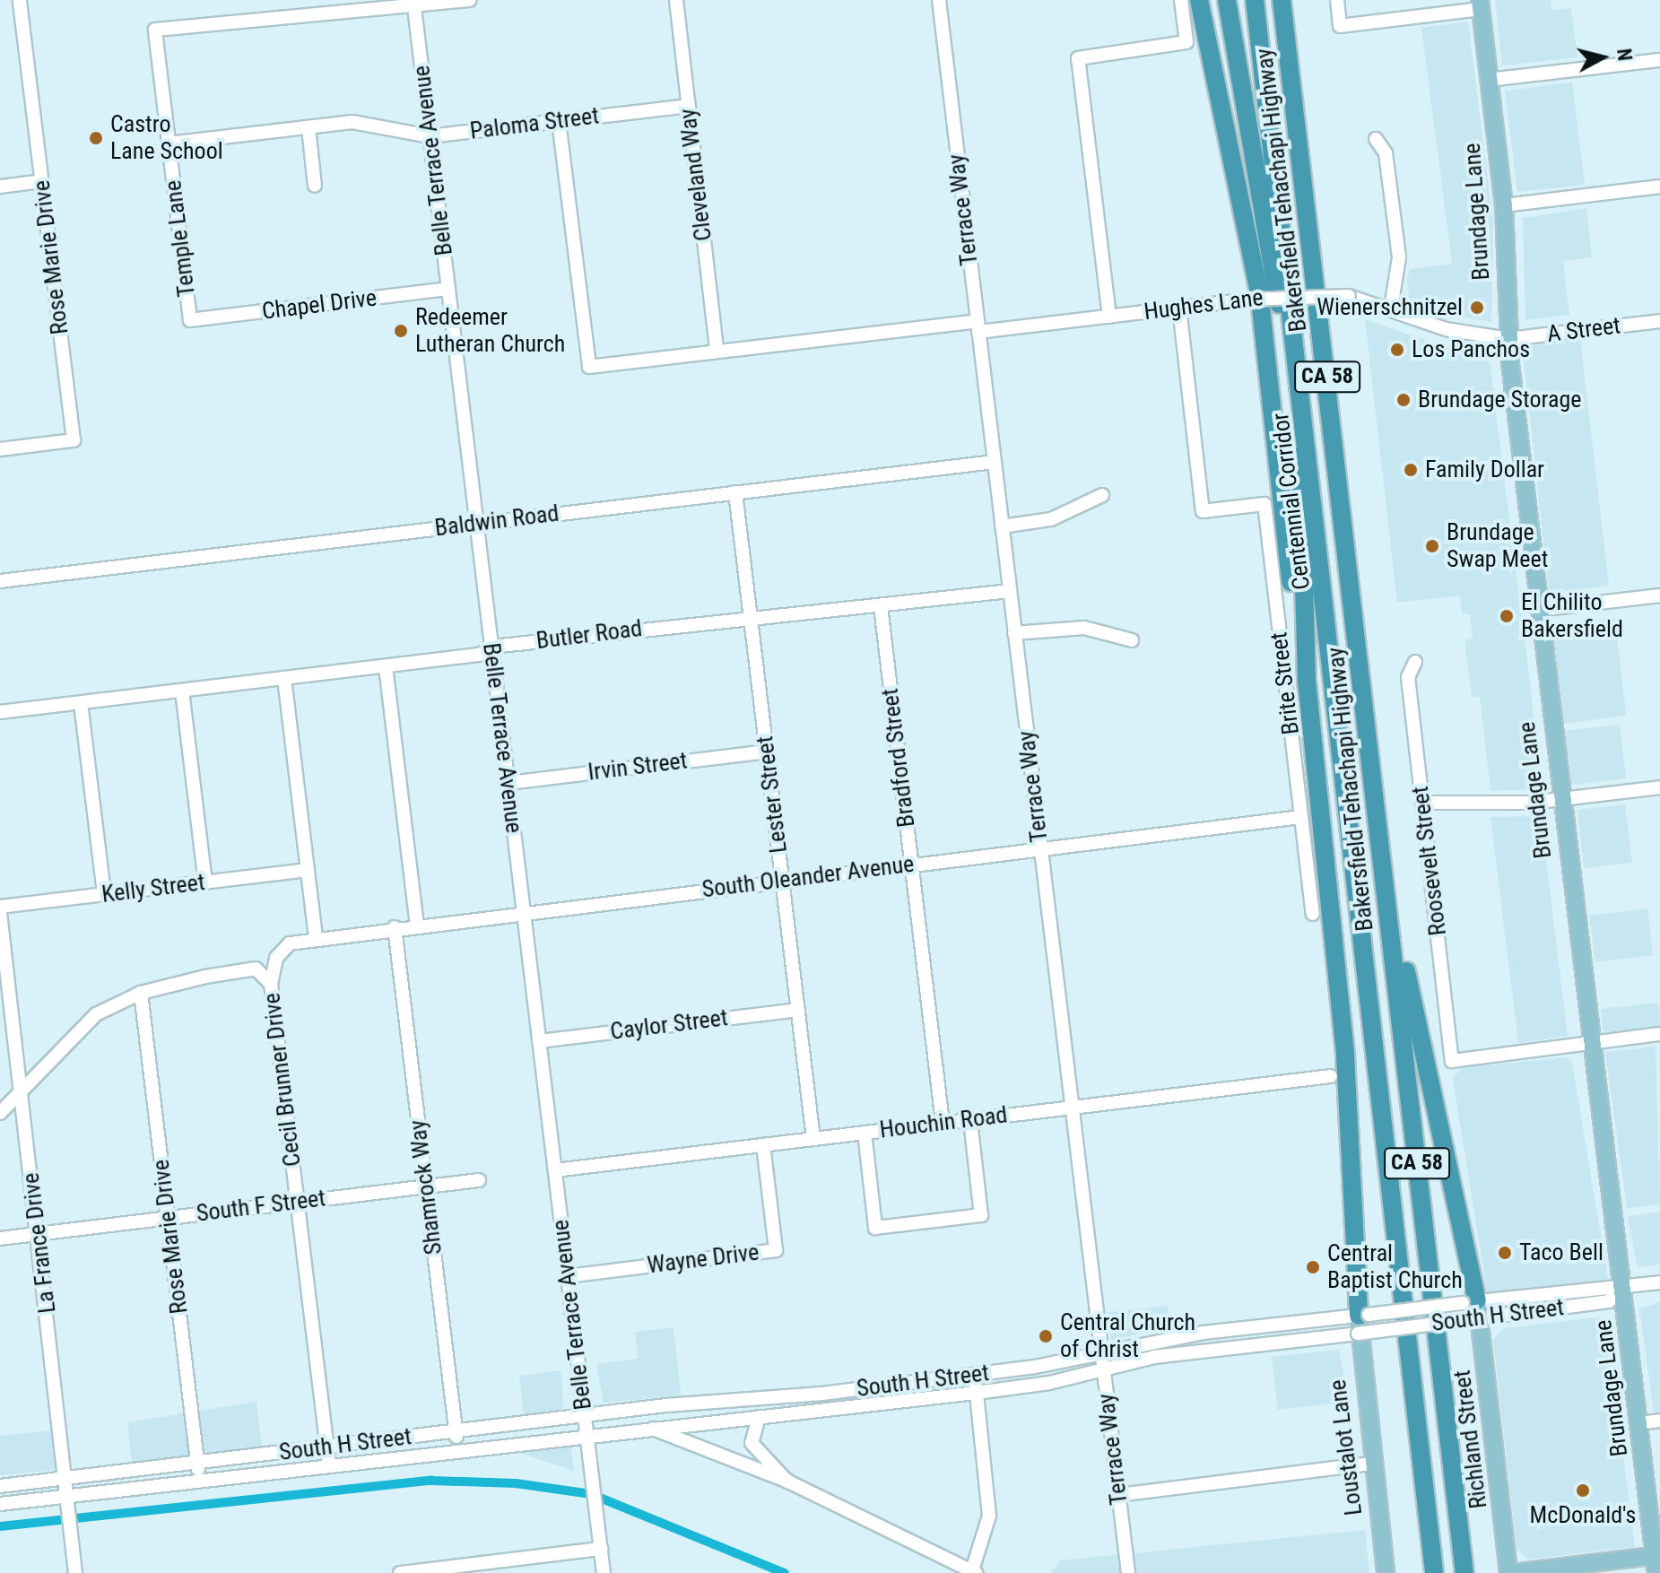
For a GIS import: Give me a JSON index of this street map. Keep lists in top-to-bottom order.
{
  "streets": {
    "highway": ["Bakersfield Tehachapi Highway", "CA 58", "Centennial Corridor"],
    "main road": ["Brundage Lane", "Richland Street", "Loustalot Lane"],
    "street": [
      "Paloma Street",
      "Belle Terrace Avenue",
      "Cleveland Way",
      "Terrace Way",
      "Temple Lane",
      "Rose Marie Drive",
      "Chapel Drive",
      "Hughes Lane",
      "A Street",
      "Baldwin Road",
      "Butler Road",
      "Brite Street",
      "Bradford Street",
      "Irvin Street",
      "Lester Street",
      "Roosevelt Street",
      "South Oleander Avenue",
      "Kelly Street",
      "Caylor Street",
      "Cecil Brunner Drive",
      "Houchin Road",
      "Shamrock Way",
      "South F Street",
      "La France Drive",
      "Wayne Drive",
      "South H Street"
    ]
  },
  "crossings": [
    ["Paloma Street", "Belle Terrace Avenue"],
    ["Paloma Street", "Cleveland Way"],
    ["Paloma Street", "Temple Lane"],
    ["Paloma Street", "Hughes Lane"],
    ["Belle Terrace Avenue", "Temple Lane"],
    ["Belle Terrace Avenue", "Chapel Drive"],
    ["Belle Terrace Avenue", "Baldwin Road"],
    ["Belle Terrace Avenue", "Butler Road"],
    ["Belle Terrace Avenue", "Irvin Street"],
    ["Belle Terrace Avenue", "South Oleander Avenue"],
    ["Belle Terrace Avenue", "Caylor Street"],
    ["Belle Terrace Avenue", "Houchin Road"],
    ["Belle Terrace Avenue", "Wayne Drive"],
    ["Belle Terrace Avenue", "South H Street"],
    ["Cleveland Way", "Hughes Lane"],
    ["Bakersfield Tehachapi Highway", "Centennial Corridor"],
    ["Terrace Way", "Hughes Lane"],
    ["Terrace Way", "Baldwin Road"],
    ["Terrace Way", "Butler Road"],
    ["Terrace Way", "South Oleander Avenue"],
    ["Terrace Way", "Houchin Road"],
    ["Terrace Way", "South H Street"],
    ["Brundage Lane", "Hughes Lane"],
    ["Brundage Lane", "A Street"],
    ["Brundage Lane", "Roosevelt Street"],
    ["Brundage Lane", "South H Street"],
    ["Temple Lane", "Chapel Drive"],
    ["Rose Marie Drive", "South F Street"],
    ["Rose Marie Drive", "South H Street"],
    ["Hughes Lane", "A Street"],
    ["Hughes Lane", "Brite Street"],
    ["Baldwin Road", "Lester Street"],
    ["Butler Road", "Bradford Street"],
    ["Butler Road", "Lester Street"],
    ["Brite Street", "South Oleander Avenue"],
    ["Bradford Street", "South Oleander Avenue"],
    ["Bradford Street", "Houchin Road"],
    ["Irvin Street", "Lester Street"],
    ["Lester Street", "South Oleander Avenue"],
    ["Lester Street", "Caylor Street"],
    ["Lester Street", "Houchin Road"],
    ["South Oleander Avenue", "Cecil Brunner Drive"],
    ["South Oleander Avenue", "Shamrock Way"],
    ["Cecil Brunner Drive", "South F Street"],
    ["Cecil Brunner Drive", "South H Street"],
    ["Houchin Road", "Wayne Drive"],
    ["Shamrock Way", "South F Street"],
    ["Shamrock Way", "South H Street"],
    ["South F Street", "La France Drive"],
    ["La France Drive", "South H Street"],
    ["South H Street", "Richland Street"],
    ["South H Street", "Loustalot Lane"]
  ],
  "places": [
    "Castro Lane School",
    "Wienerschnitzel",
    "Redeemer Lutheran Church",
    "Los Panchos",
    "Brundage Storage",
    "Family Dollar",
    "Brundage Swap Meet",
    "El Chilito Bakersfield",
    "Taco Bell",
    "Central Baptist Church",
    "Central Church of Christ",
    "McDonald's"
  ],
  "north": "right"
}
